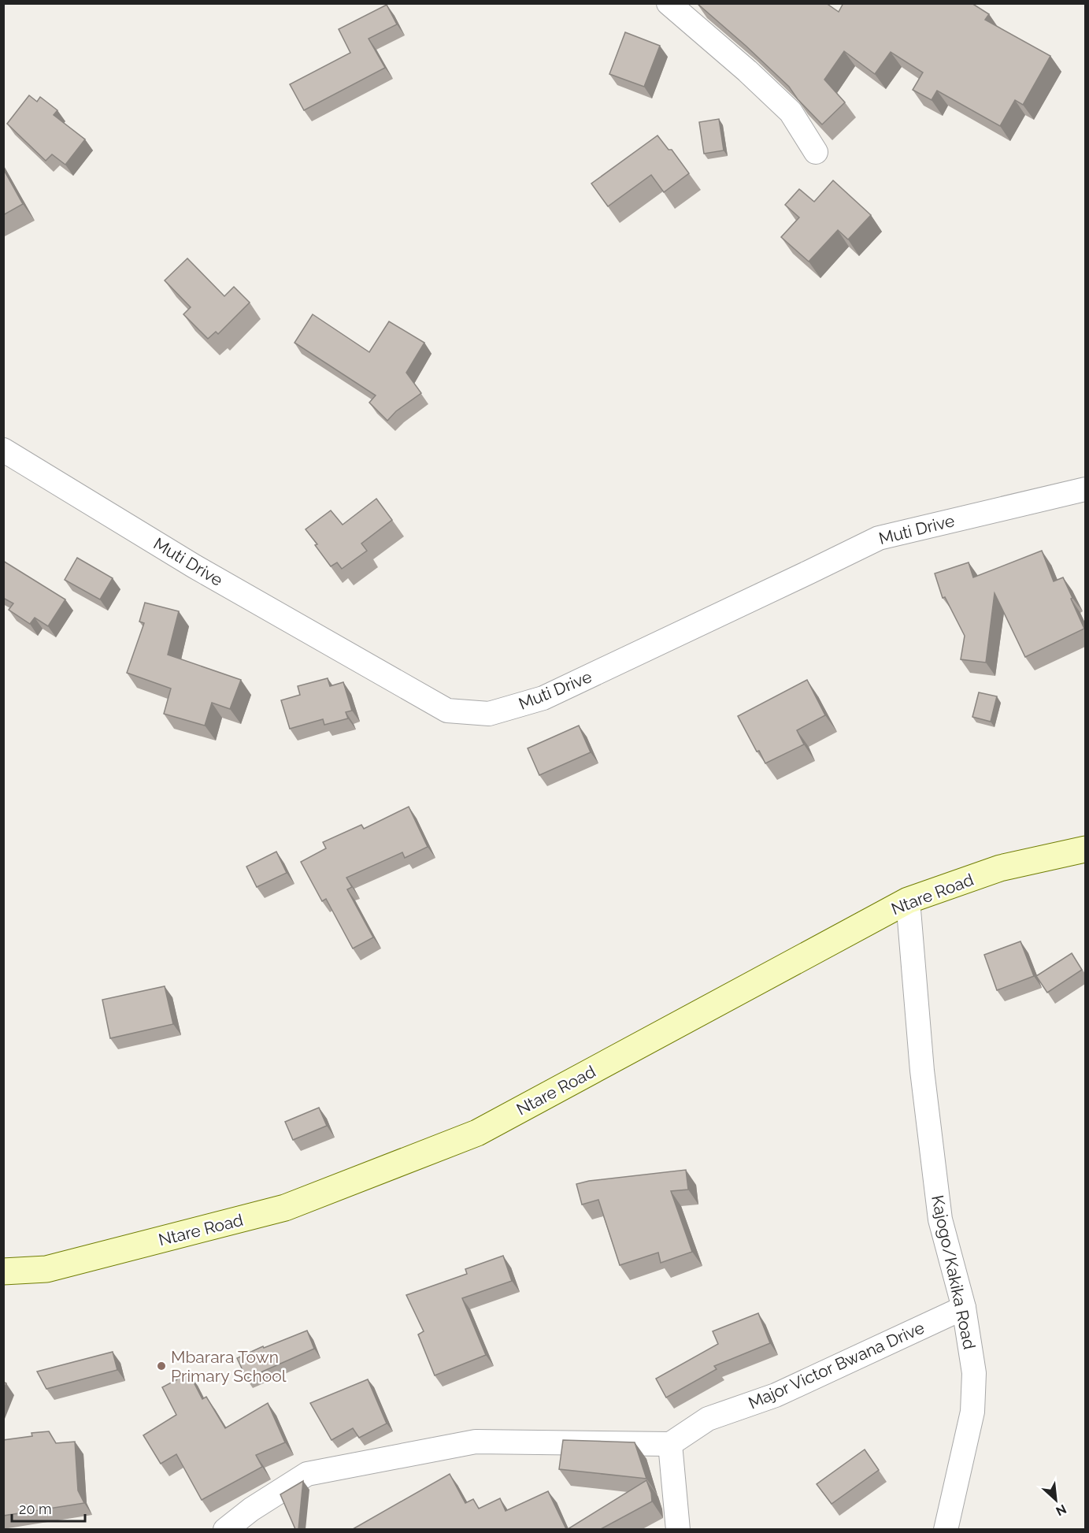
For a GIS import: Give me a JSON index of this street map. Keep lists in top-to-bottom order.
{
  "streets": {
    "main road": ["Ntare Road"],
    "street": ["Muti Drive", "Kajogo/Kakika Road", "Major Victor Bwana Drive"]
  },
  "crossings": [
    ["Ntare Road", "Kajogo/Kakika Road"],
    ["Kajogo/Kakika Road", "Major Victor Bwana Drive"]
  ],
  "places": ["Mbarara Town Primary School"],
  "scale_bar": "20 m",
  "north": "bottom right"
}
